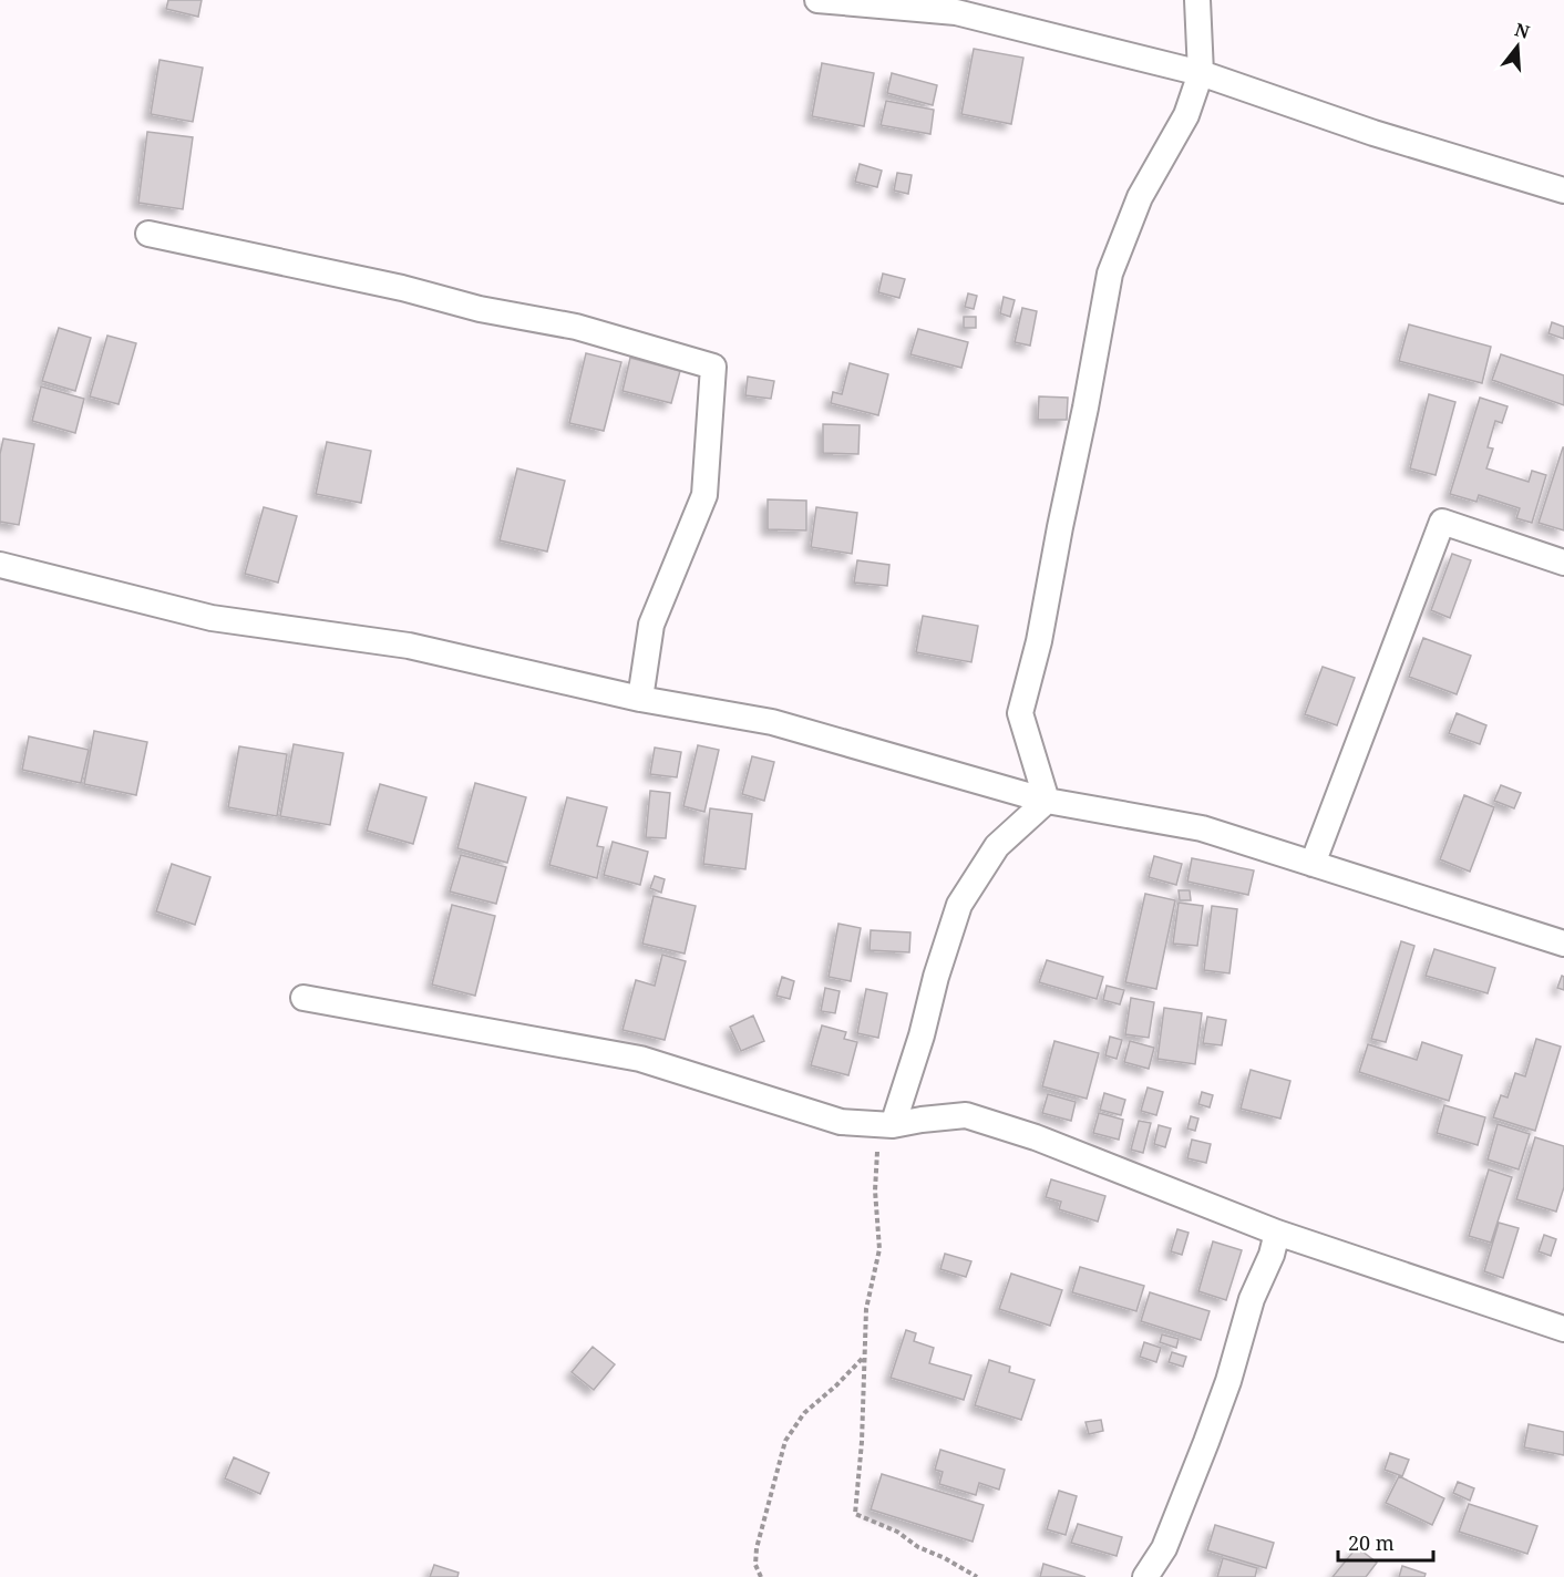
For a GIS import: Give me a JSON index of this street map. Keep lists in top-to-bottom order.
{
  "scale_bar": "20 m",
  "north": "top"
}
